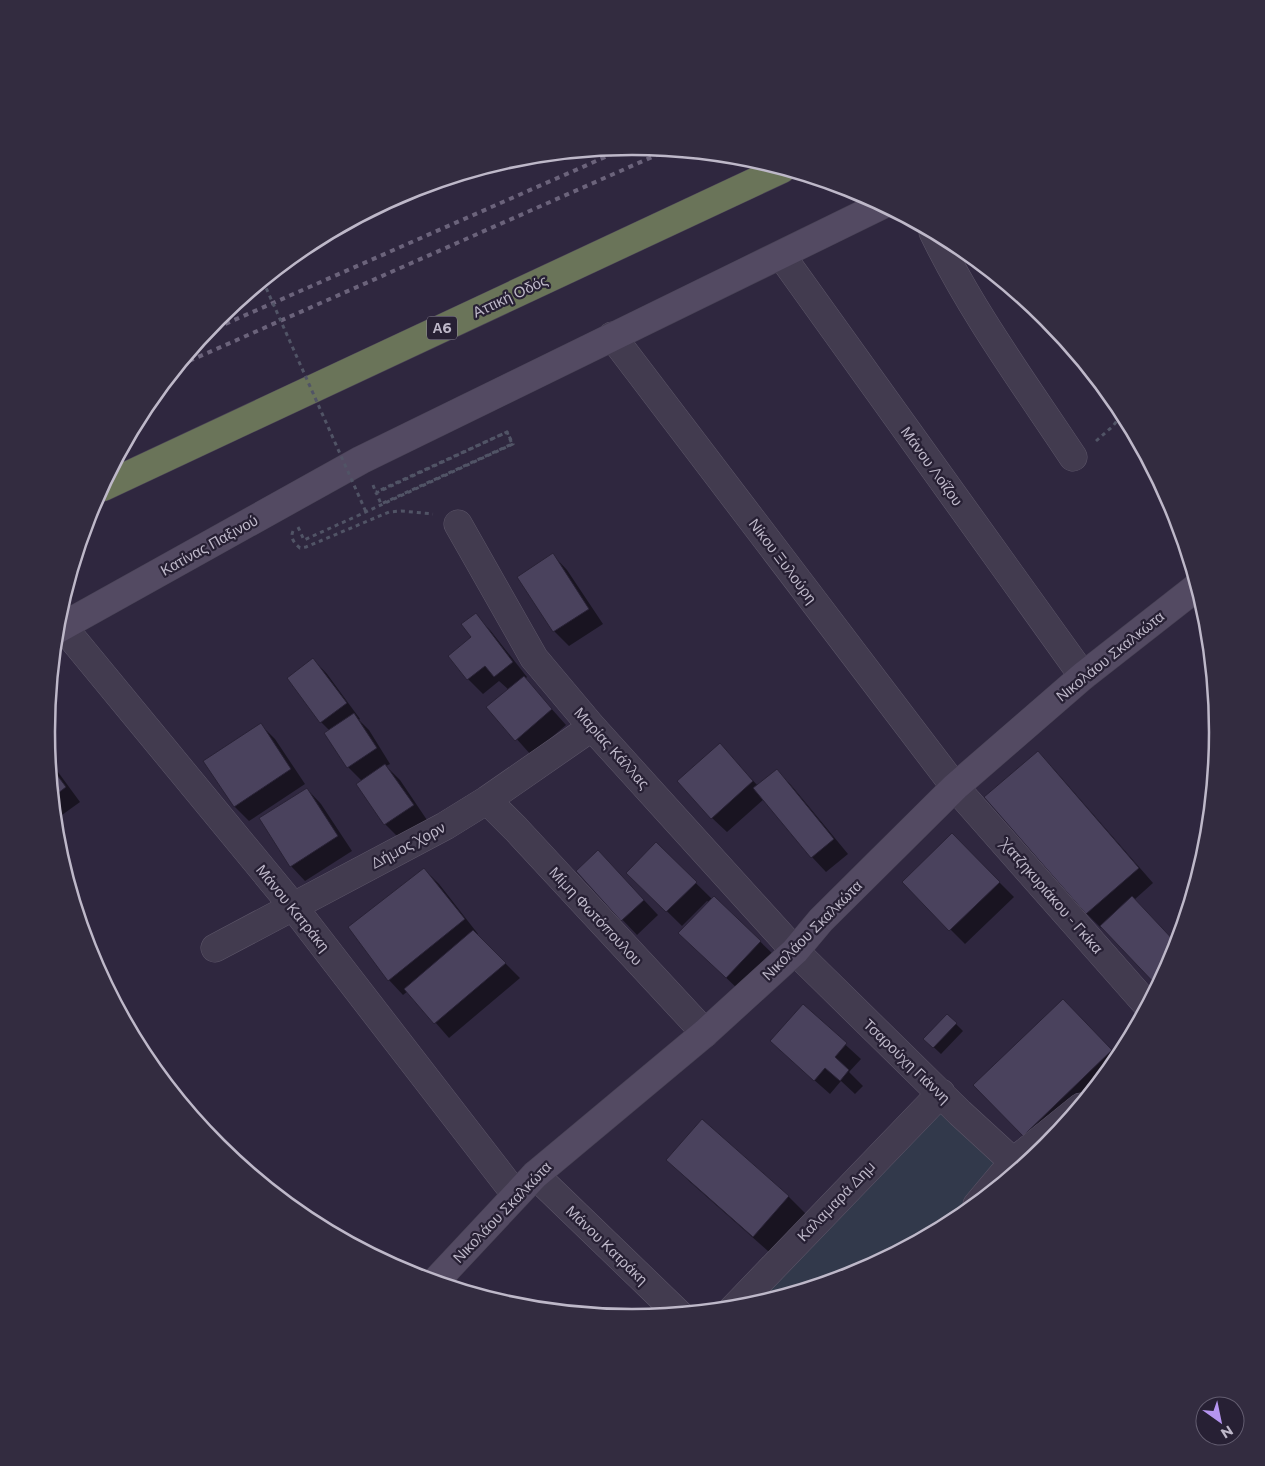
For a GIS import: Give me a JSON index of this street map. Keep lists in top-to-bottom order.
{
  "streets": {
    "highway": ["Αττική Οδός", "Α6"],
    "street": [
      "Μάνου Λοΐζου",
      "Κατίνας Παξινού",
      "Νίκου Ξυλούρη",
      "Νικολάου Σκαλκώτα",
      "Μαρίας Κάλλας",
      "Δήμος Χορν",
      "Χατζηκυριάκου - Γκίκα",
      "Μάνου Κατράκη",
      "Μίμη Φωτόπουλου",
      "Τσαρούχη Γιάννη",
      "Καλαμαρά Δημ"
    ]
  },
  "crossings": [
    ["Μάνου Λοΐζου", "Κατίνας Παξινού"],
    ["Μάνου Λοΐζου", "Νικολάου Σκαλκώτα"],
    ["Κατίνας Παξινού", "Νίκου Ξυλούρη"],
    ["Νίκου Ξυλούρη", "Νικολάου Σκαλκώτα"],
    ["Νίκου Ξυλούρη", "Χατζηκυριάκου - Γκίκα"],
    ["Νικολάου Σκαλκώτα", "Μαρίας Κάλλας"],
    ["Νικολάου Σκαλκώτα", "Χατζηκυριάκου - Γκίκα"],
    ["Νικολάου Σκαλκώτα", "Μάνου Κατράκη"],
    ["Νικολάου Σκαλκώτα", "Μίμη Φωτόπουλου"],
    ["Νικολάου Σκαλκώτα", "Τσαρούχη Γιάννη"],
    ["Μαρίας Κάλλας", "Δήμος Χορν"],
    ["Μαρίας Κάλλας", "Τσαρούχη Γιάννη"],
    ["Δήμος Χορν", "Μάνου Κατράκη"],
    ["Δήμος Χορν", "Μίμη Φωτόπουλου"],
    ["Τσαρούχη Γιάννη", "Καλαμαρά Δημ"]
  ],
  "north": "bottom right"
}
